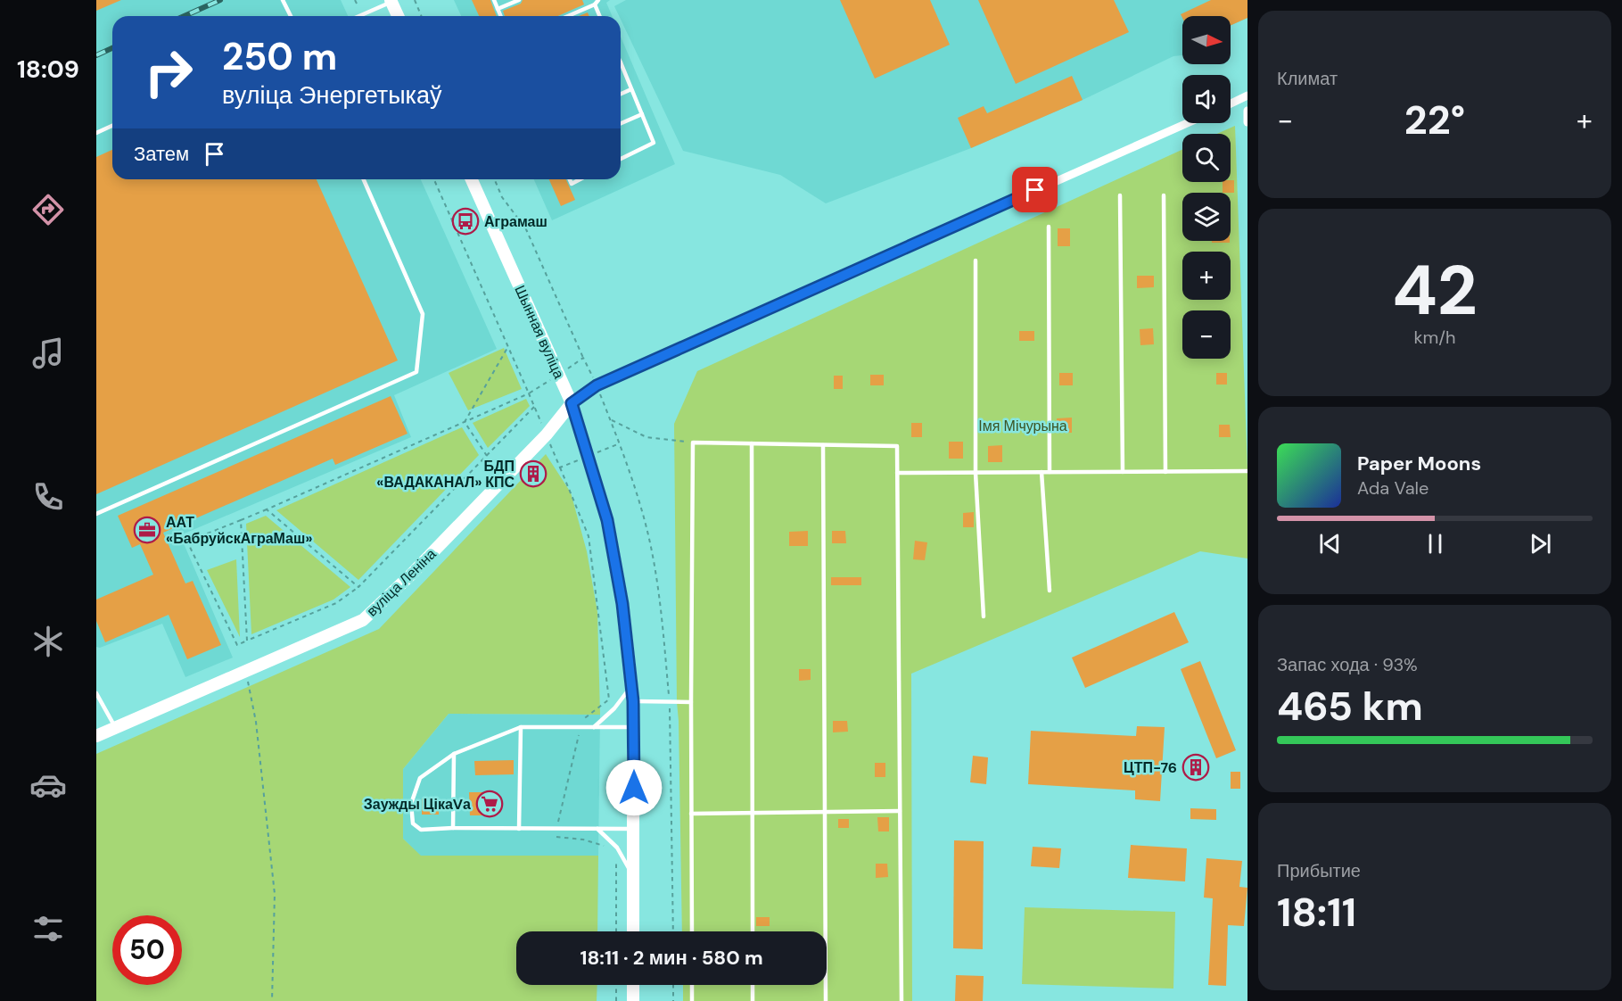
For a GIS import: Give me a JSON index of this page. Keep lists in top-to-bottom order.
{
  "streets": {
    "main road": ["Шынная вуліца", "вуліца Леніна"]
  },
  "crossings": [
    ["Шынная вуліца", "вуліца Леніна"]
  ],
  "parks": ["Імя Мічурына"],
  "places": {
    "bus stop": ["Аграмаш"],
    "building": ["БДП «ВАДАКАНАЛ» КПС", "ЦТП-76"],
    "office": ["ААТ «БабруйскАграМаш»"],
    "supermarket": ["Заужды ЦікаVа"]
  },
  "north": "right",
  "page": {
    "tabs": "18:09",
    "tile": [
      "Климат",
      ["42", "km/h"],
      ["Запас хода · 93%", "465 km"],
      ["Прибытие", "18:11"]
    ],
    "map_buttons": ["+", "−"],
    "turn": ["250 m", "вуліца Энергетыкаў"],
    "heat": ["−", "22°", "+"],
    "then": "Затем",
    "song": ["Paper Moons", "Ada Vale"],
    "limit": "50",
    "trip": "18:11 · 2 мин · 580 m"
  }
}
